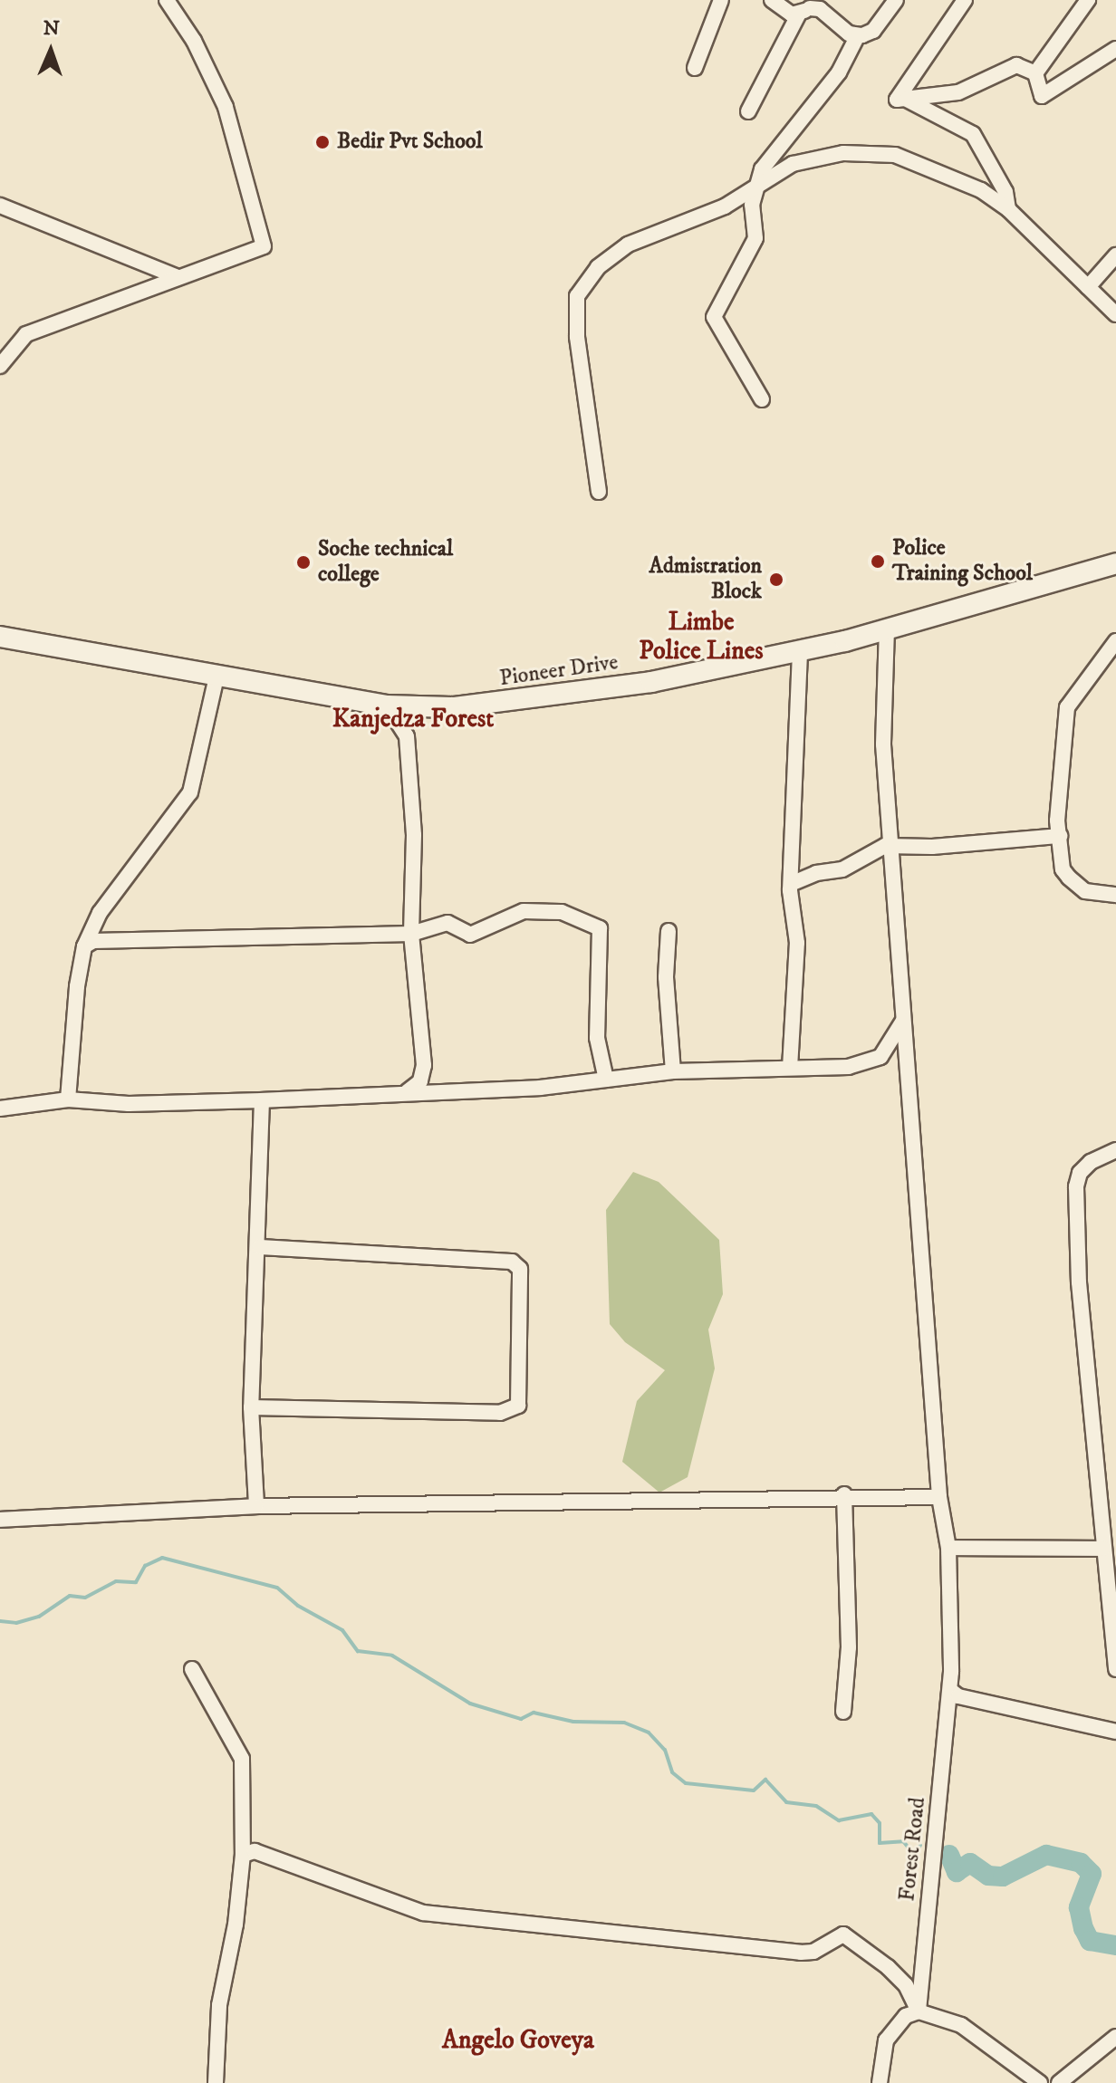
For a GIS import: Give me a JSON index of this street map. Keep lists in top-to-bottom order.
{
  "streets": {
    "street": ["Pioneer Drive", "Forest Road"]
  },
  "crossings": [
    ["Pioneer Drive", "Forest Road"]
  ],
  "districts": ["Limbe Police Lines", "Kanjedza Forest", "Angelo Goveya"],
  "places": [
    "Bedir Pvt School",
    "Police Training School",
    "Soche technical college",
    "Admistration Block"
  ],
  "north": "top"
}
